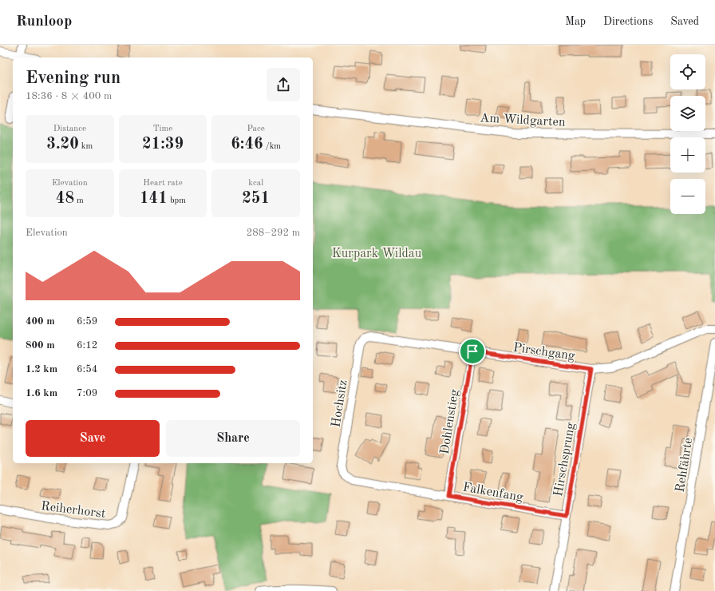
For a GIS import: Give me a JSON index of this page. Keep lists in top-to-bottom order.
{
  "streets": {
    "street": [
      "Am Wildgarten",
      "Pirschgang",
      "Hochsitz",
      "Dohlenstieg",
      "Hirschsprung",
      "Rehfährte",
      "Falkenfang",
      "Reiherhorst"
    ]
  },
  "crossings": [
    ["Pirschgang", "Hochsitz"],
    ["Pirschgang", "Dohlenstieg"],
    ["Pirschgang", "Hirschsprung"],
    ["Hochsitz", "Falkenfang"],
    ["Dohlenstieg", "Falkenfang"],
    ["Hirschsprung", "Falkenfang"]
  ],
  "parks": ["Kurpark Wildau"],
  "page": {
    "header": "Runloop",
    "nav": ["Map", "Directions", "Saved"],
    "map_buttons": ["+", "−"],
    "heading": ["Evening run", "18:36 · 8 × 400 m"],
    "stats": [
      ["Distance", "3.20 km"],
      ["Time", "21:39"],
      ["Pace", "6:46 /km"],
      ["Elevation", "48 m"],
      ["Heart rate", "141 bpm"],
      ["kcal", "251"]
    ],
    "chart": ["Elevation", "288–292 m"],
    "list": [
      {
        "name": "400 m",
        "note": "6:59"
      },
      {
        "name": "800 m",
        "note": "6:12"
      },
      {
        "name": "1.2 km",
        "note": "6:54"
      },
      {
        "name": "1.6 km",
        "note": "7:09"
      }
    ],
    "buttons": ["Save", "Share"]
  }
}
